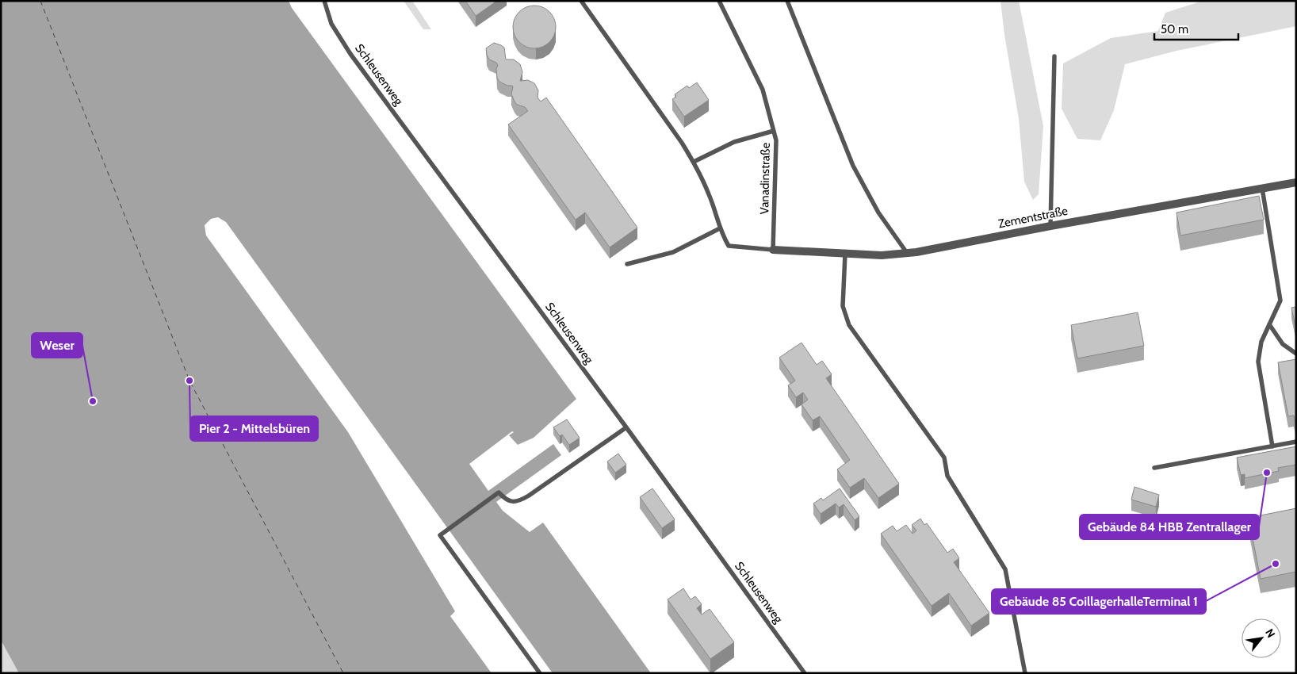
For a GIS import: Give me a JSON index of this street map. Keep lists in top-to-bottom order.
{
  "streets": {
    "street": ["Zementstraße"],
    "lane": ["Schleusenweg", "Vanadinstraße"]
  },
  "crossings": [
    ["Vanadinstraße", "Zementstraße"]
  ],
  "places": [
    "Pier 2 - Mittelsbüren",
    "Weser",
    "Gebäude 84 HBB Zentrallager",
    "Gebäude 85 CoillagerhalleTerminal 1"
  ],
  "scale_bar": "50 m",
  "north": "top right"
}
